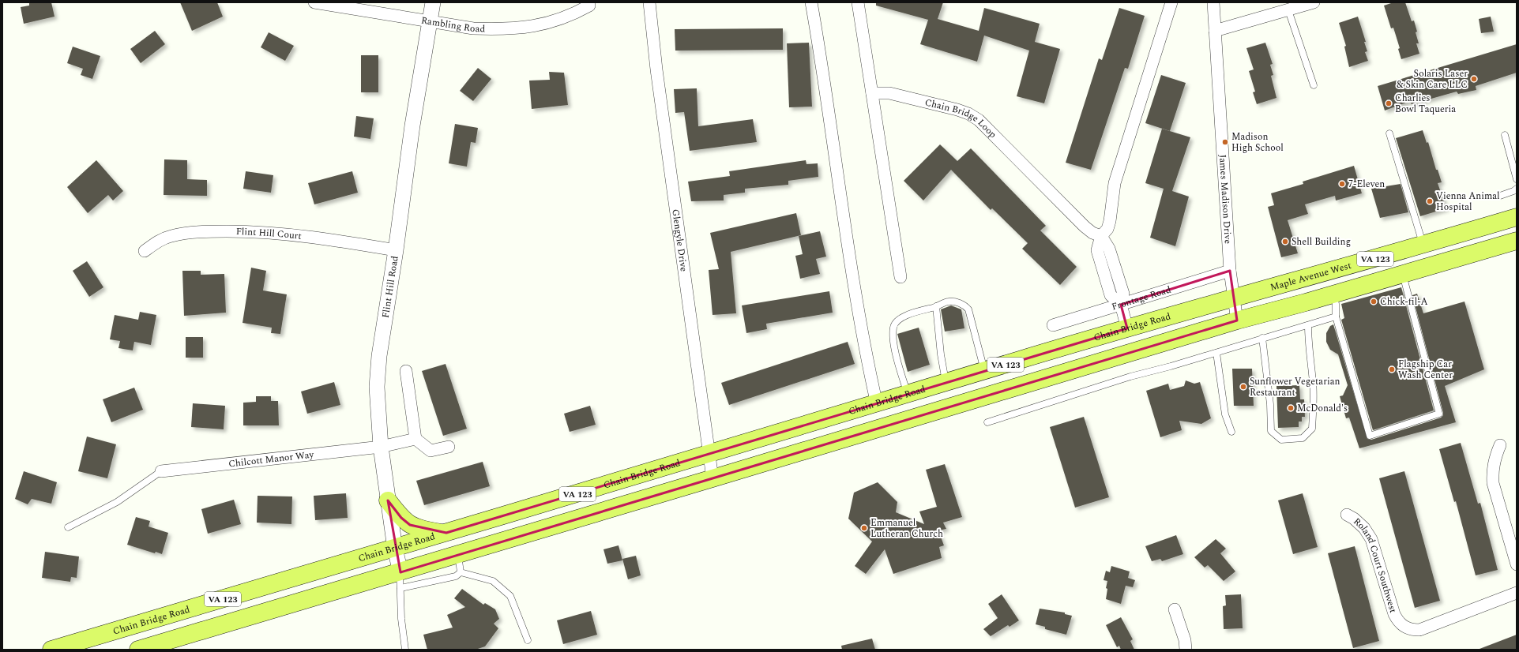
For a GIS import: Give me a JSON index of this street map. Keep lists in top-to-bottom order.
{
  "streets": {
    "main road": ["VA 123", "Maple Avenue West", "Chain Bridge Road"],
    "street": [
      "Rambling Road",
      "Chain Bridge Loop",
      "James Madison Drive",
      "Flint Hill Court",
      "Glengyle Drive",
      "Flint Hill Road",
      "Frontage Road",
      "Chilcott Manor Way",
      "Roland Court Southwest"
    ]
  },
  "crossings": [
    ["Rambling Road", "Flint Hill Road"],
    ["James Madison Drive", "VA 123"],
    ["James Madison Drive", "Maple Avenue West"],
    ["James Madison Drive", "Frontage Road"],
    ["James Madison Drive", "Chain Bridge Road"],
    ["Flint Hill Court", "Flint Hill Road"],
    ["Glengyle Drive", "VA 123"],
    ["Glengyle Drive", "Chain Bridge Road"],
    ["VA 123", "Flint Hill Road"],
    ["Maple Avenue West", "Chain Bridge Road"],
    ["Flint Hill Road", "Chain Bridge Road"],
    ["Flint Hill Road", "Chilcott Manor Way"]
  ],
  "places": [
    "Solaris Laser & Skin Care LLC",
    "Charlies Bowl Taqueria",
    "Madison High School",
    "7-Eleven",
    "Vienna Animal Hospital",
    "Shell Building",
    "Chick-fil-A",
    "Flagship Car Wash Center",
    "Sunflower Vegetarian Restaurant",
    "McDonald's",
    "Emmanuel Lutheran Church"
  ]
}
